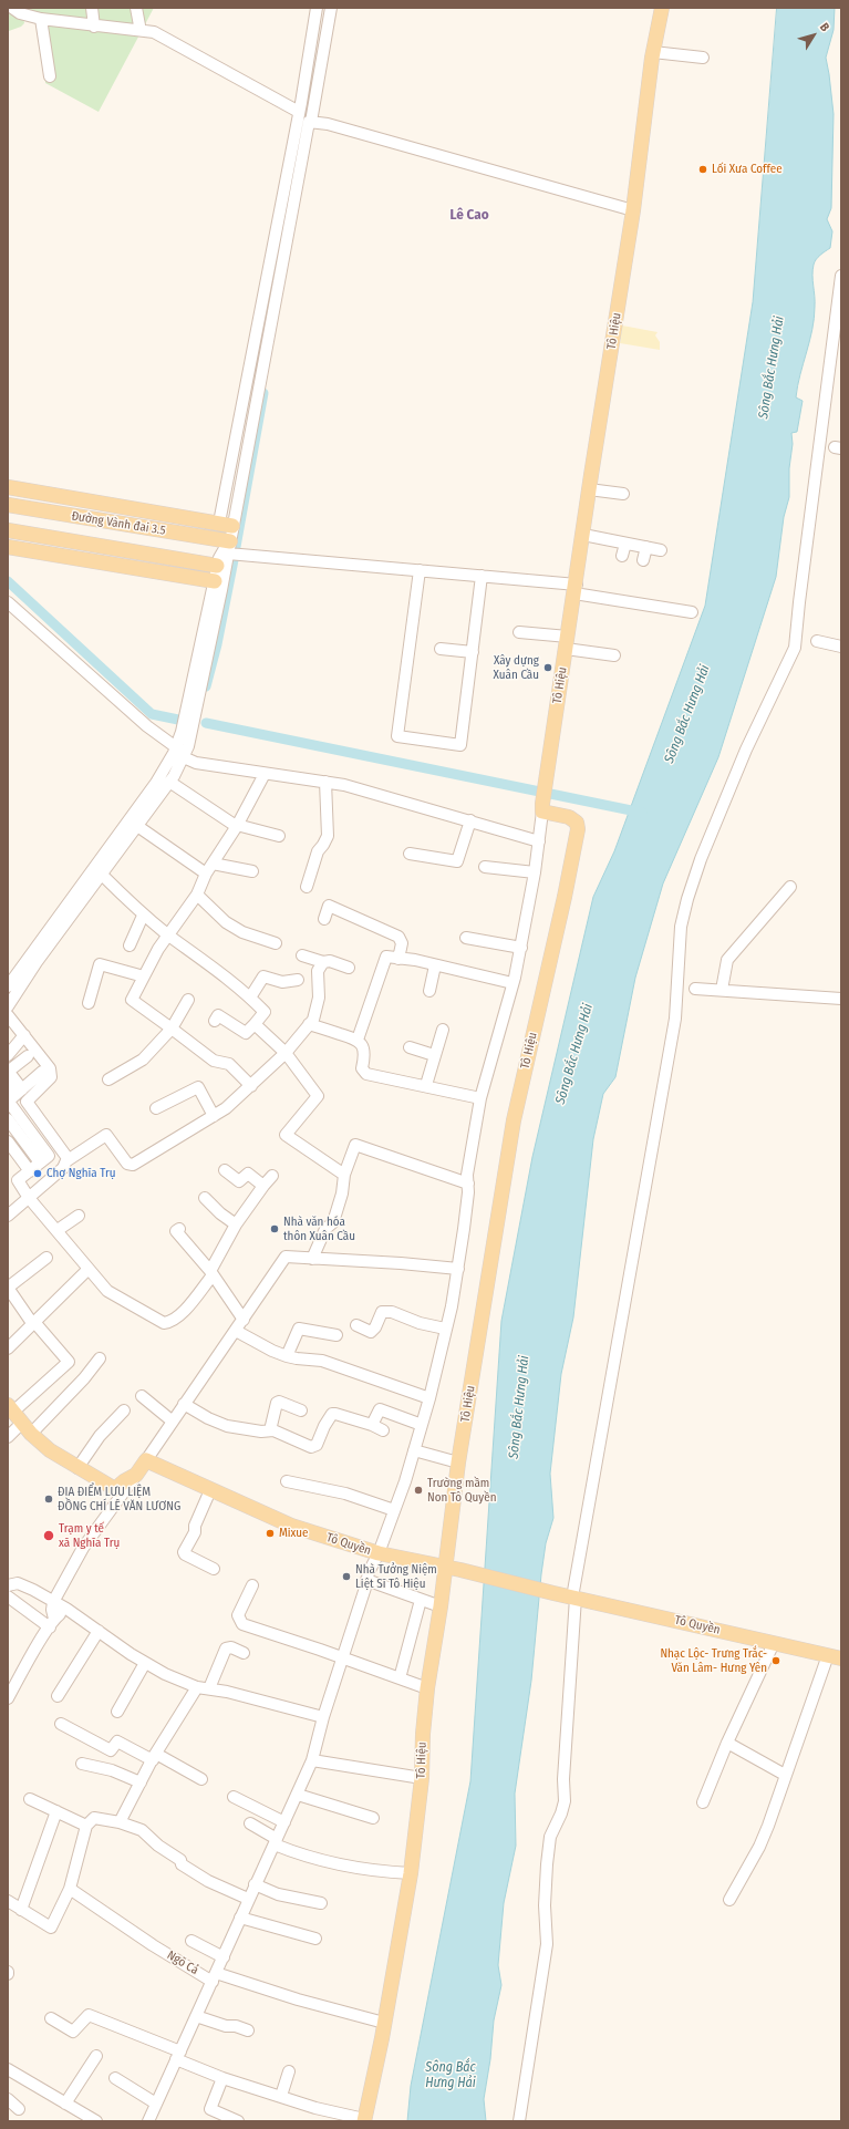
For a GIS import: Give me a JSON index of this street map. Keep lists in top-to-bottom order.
{
  "streets": {
    "main road": ["Tô Hiệu", "Đường Vành đai 3.5", "Tô Quyền"],
    "street": ["Ngõ Cả"]
  },
  "crossings": [
    ["Tô Hiệu", "Tô Quyền"],
    ["Tô Hiệu", "Ngõ Cả"]
  ],
  "districts": ["Lê Cao"],
  "water": ["Sông Bắc Hưng Hải"],
  "places": [
    "Lối Xưa Coffee",
    "Xây dựng Xuân Cầu",
    "Chợ Nghĩa Trụ",
    "Nhà văn hóa thôn Xuân Cầu",
    "Trường mầm Non Tô Quyền",
    "ĐỊA ĐIỂM LƯU LIỆM ĐỒNG CHÍ LÊ VĂN LƯƠNG",
    "Mixue",
    "Trạm y tế xã Nghĩa Trụ",
    "Nhà Tưởng Niệm Liệt Sĩ Tô Hiệu",
    "Nhạc Lộc- Trưng Trắc- Văn Lâm- Hưng Yên"
  ],
  "north": "top right"
}
